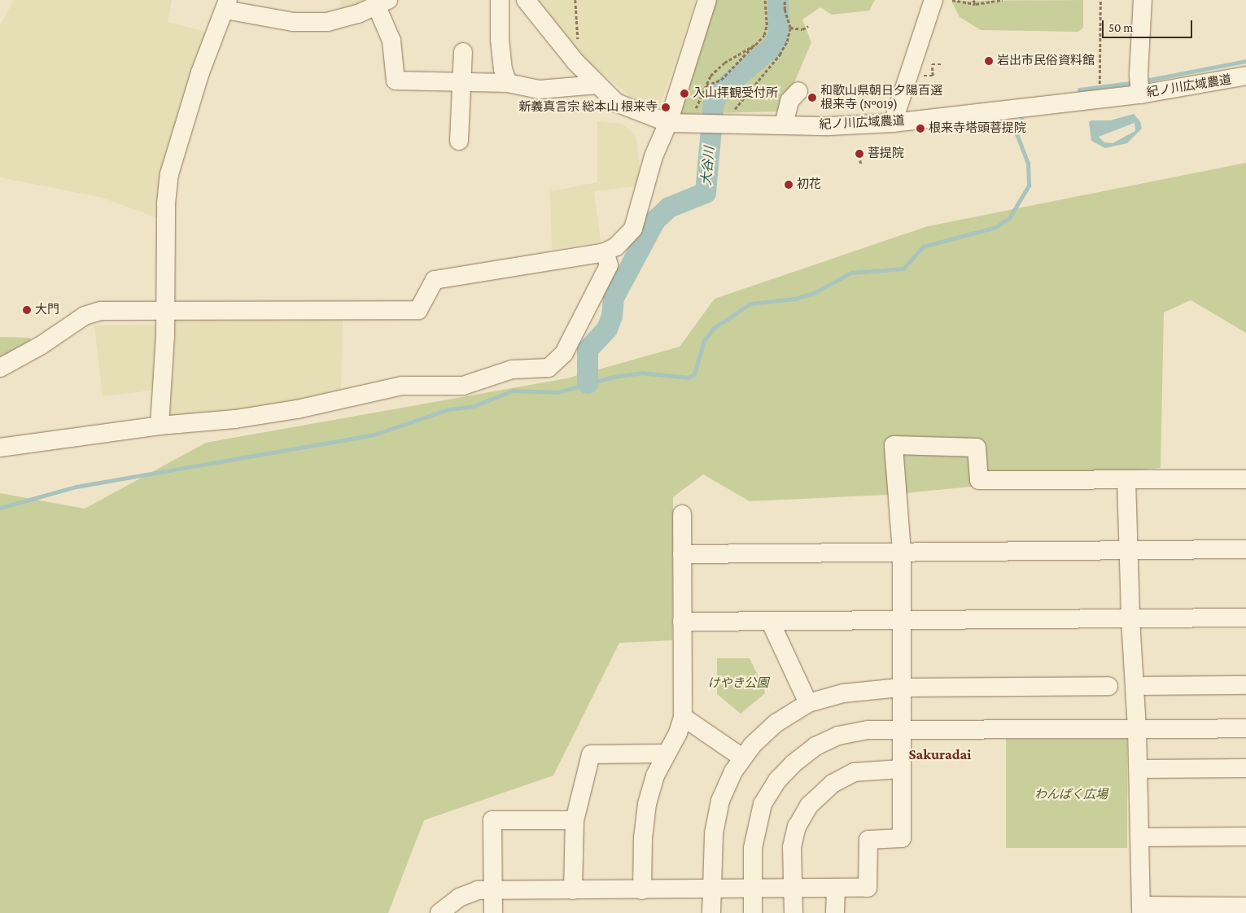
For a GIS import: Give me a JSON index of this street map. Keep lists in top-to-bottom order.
{
  "streets": {
    "street": ["紀ノ川広域農道"]
  },
  "districts": ["Sakuradai"],
  "water": ["大谷川"],
  "parks": ["けやき公園", "わんぱく広場"],
  "places": [
    "岩出市民俗資料館",
    "入山拝観受付所",
    "和歌山県朝日夕陽百選 根来寺 (№019)",
    "新義真言宗 総本山 根来寺",
    "根来寺塔頭菩提院",
    "菩提院",
    "初花",
    "大門"
  ],
  "scale_bar": "50 m"
}
